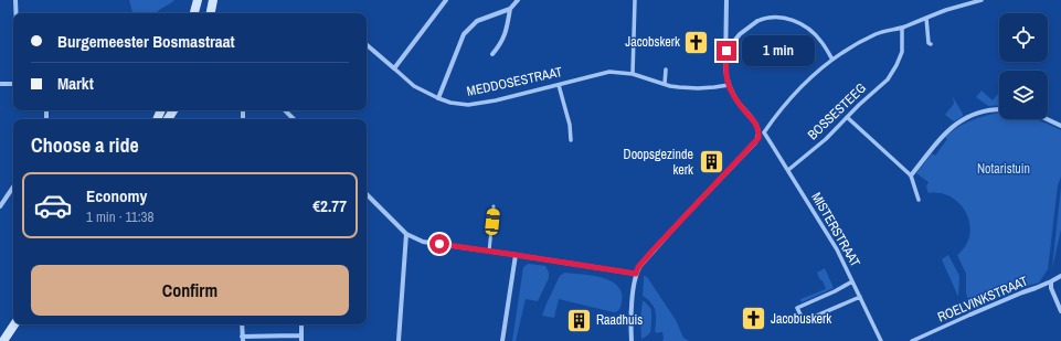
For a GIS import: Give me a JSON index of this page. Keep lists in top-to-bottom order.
{
  "streets": {
    "street": [
      "MEDDOSESTRAAT",
      "BOSSESTEEG",
      "MISTERSTRAAT",
      "ROELVINKSTRAAT"
    ]
  },
  "crossings": [
    ["BOSSESTEEG", "MISTERSTRAAT"]
  ],
  "parks": ["Notaristuin"],
  "places": {
    "church": ["Jacobskerk", "Jacobuskerk"],
    "building": ["Doopsgezinde kerk", "Raadhuis"]
  },
  "page": {
    "banner": ["Burgemeester Bosmastraat", "Markt"],
    "bubble": "1 min",
    "heading": "Choose a ride",
    "list": [
      {
        "name": "Economy",
        "note": "1 min · 11:38",
        "value": "€2.77"
      }
    ],
    "buttons": "Confirm"
  }
}
